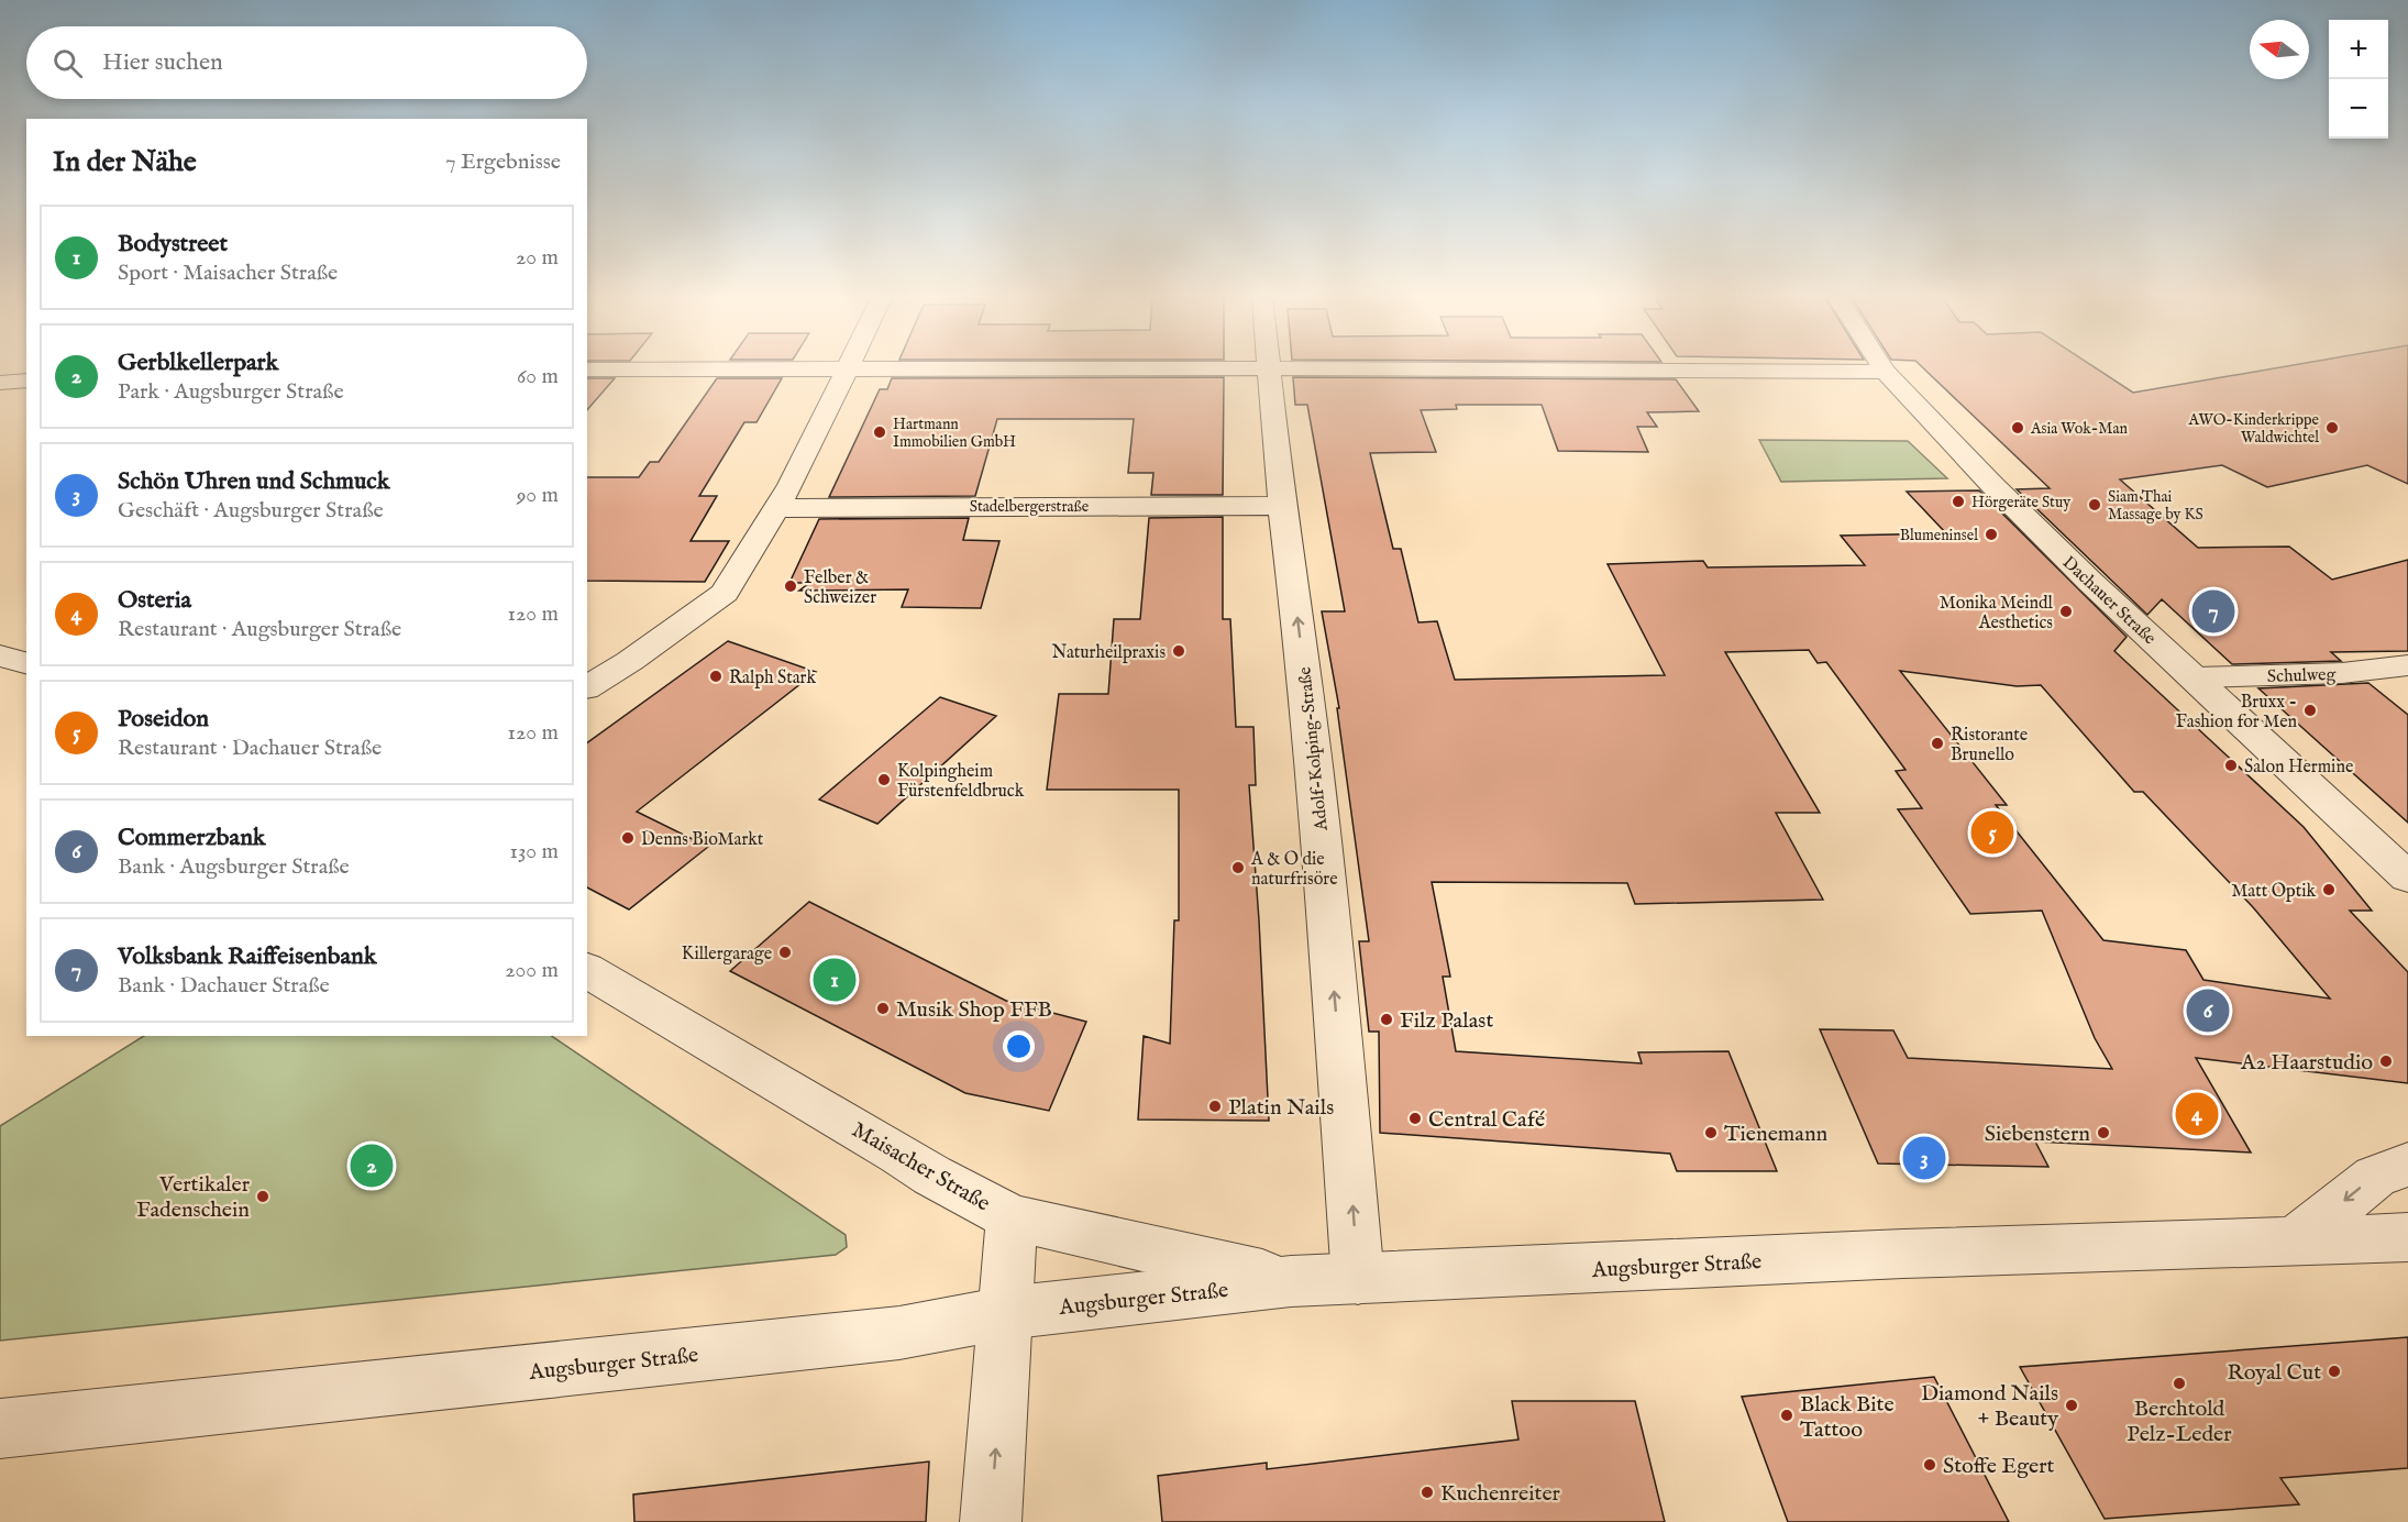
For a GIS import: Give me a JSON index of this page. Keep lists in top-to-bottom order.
{
  "streets": {
    "street": [
      "Stadelbergerstraße",
      "Dachauer Straße",
      "Schulweg",
      "Adolf-Kolping-Straße",
      "Maisacher Straße",
      "Augsburger Straße"
    ]
  },
  "crossings": [
    ["Stadelbergerstraße", "Adolf-Kolping-Straße"],
    ["Dachauer Straße", "Schulweg"],
    ["Adolf-Kolping-Straße", "Augsburger Straße"],
    ["Maisacher Straße", "Augsburger Straße"]
  ],
  "one_way": ["Adolf-Kolping-Straße"],
  "places": [
    "Asia Wok-Man",
    "AWO-Kinderkrippe Waldwichtel",
    "Hartmann Immobilien GmbH",
    "Hörgeräte Stuy",
    "Siam Thai Massage by KS",
    "Blumeninsel",
    "Felber & Schweizer",
    "Monika Meindl Aesthetics",
    "Naturheilpraxis",
    "Ralph Stark",
    "Bruxx - Fashion for Men",
    "Ristorante Brunello",
    "Salon Hermine",
    "Kolpingheim Fürstenfeldbruck",
    "Denns BioMarkt",
    "A & O die naturfrisöre",
    "Matt Optik",
    "Killergarage",
    "Musik Shop FFB",
    "Filz Palast",
    "A2 Haarstudio",
    "Platin Nails",
    "Central Café",
    "Tienemann",
    "Siebenstern",
    "Vertikaler Fadenschein",
    "Royal Cut",
    "Berchtold Pelz-Leder",
    "Diamond Nails + Beauty",
    "Black Bite Tattoo",
    "Stoffe Egert",
    "Kuchenreiter"
  ],
  "north": "left",
  "page": {
    "map_buttons": ["+", "−"],
    "search": "Hier suchen",
    "heading": ["In der Nähe", "7 Ergebnisse"],
    "list": [
      {
        "mark": "1",
        "name": "Bodystreet",
        "note": "Sport · Maisacher Straße",
        "value": "20 m"
      },
      {
        "mark": "2",
        "name": "Gerblkellerpark",
        "note": "Park · Augsburger Straße",
        "value": "60 m"
      },
      {
        "mark": "3",
        "name": "Schön Uhren und Schmuck",
        "note": "Geschäft · Augsburger Straße",
        "value": "90 m"
      },
      {
        "mark": "4",
        "name": "Osteria",
        "note": "Restaurant · Augsburger Straße",
        "value": "120 m"
      },
      {
        "mark": "5",
        "name": "Poseidon",
        "note": "Restaurant · Dachauer Straße",
        "value": "120 m"
      },
      {
        "mark": "6",
        "name": "Commerzbank",
        "note": "Bank · Augsburger Straße",
        "value": "130 m"
      },
      {
        "mark": "7",
        "name": "Volksbank Raiffeisenbank",
        "note": "Bank · Dachauer Straße",
        "value": "200 m"
      }
    ],
    "pins": [
      "7",
      "5",
      "1",
      "6",
      "4",
      "3",
      "2"
    ]
  }
}
